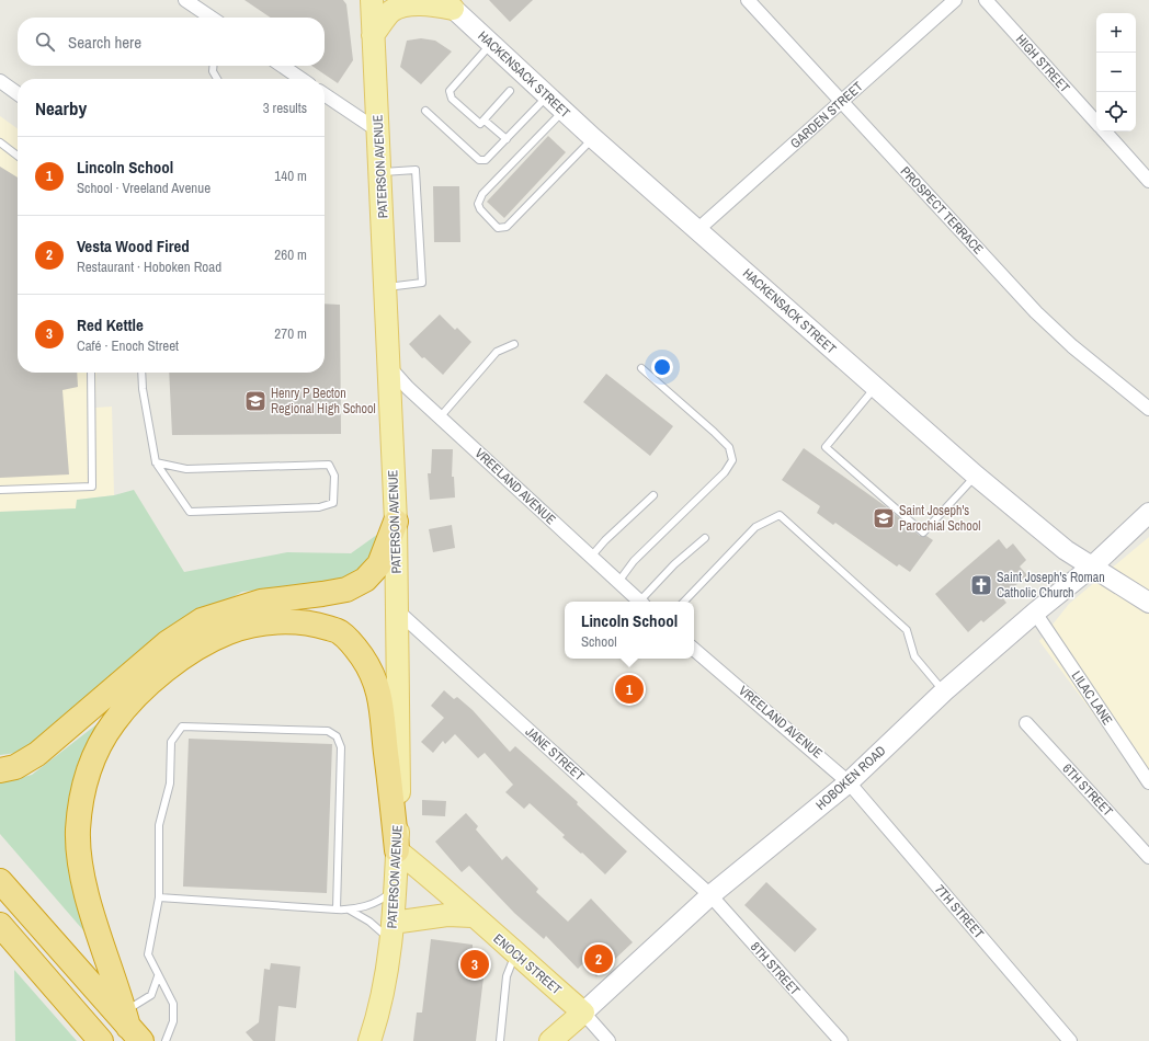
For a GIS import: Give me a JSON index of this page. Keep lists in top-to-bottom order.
{
  "streets": {
    "main road": [
      "HACKENSACK STREET",
      "PATERSON AVENUE",
      "HOBOKEN ROAD",
      "ENOCH STREET"
    ],
    "street": [
      "HIGH STREET",
      "GARDEN STREET",
      "PROSPECT TERRACE",
      "VREELAND AVENUE",
      "LILAC LANE",
      "JANE STREET",
      "6TH STREET",
      "7TH STREET",
      "8TH STREET"
    ]
  },
  "crossings": [
    ["HACKENSACK STREET", "GARDEN STREET"],
    ["HACKENSACK STREET", "HOBOKEN ROAD"],
    ["GARDEN STREET", "PROSPECT TERRACE"],
    ["PATERSON AVENUE", "VREELAND AVENUE"],
    ["PATERSON AVENUE", "JANE STREET"],
    ["PATERSON AVENUE", "ENOCH STREET"],
    ["VREELAND AVENUE", "HOBOKEN ROAD"],
    ["VREELAND AVENUE", "7TH STREET"],
    ["LILAC LANE", "HOBOKEN ROAD"],
    ["JANE STREET", "HOBOKEN ROAD"],
    ["JANE STREET", "8TH STREET"],
    ["HOBOKEN ROAD", "7TH STREET"],
    ["HOBOKEN ROAD", "ENOCH STREET"],
    ["HOBOKEN ROAD", "8TH STREET"]
  ],
  "places": {
    "school or university": ["Henry P Becton Regional High School", "Saint Joseph's Parochial School"],
    "church": ["Saint Joseph's Roman Catholic Church"]
  },
  "page": {
    "map_buttons": ["+", "−"],
    "search": "Search here",
    "heading": ["Nearby", "3 results"],
    "list": [
      {
        "mark": "1",
        "name": "Lincoln School",
        "note": "School · Vreeland Avenue",
        "value": "140 m"
      },
      {
        "mark": "2",
        "name": "Vesta Wood Fired",
        "note": "Restaurant · Hoboken Road",
        "value": "260 m"
      },
      {
        "mark": "3",
        "name": "Red Kettle",
        "note": "Café · Enoch Street",
        "value": "270 m"
      }
    ],
    "popup": ["Lincoln School", "School"],
    "pins": ["1", "2", "3"]
  }
}
